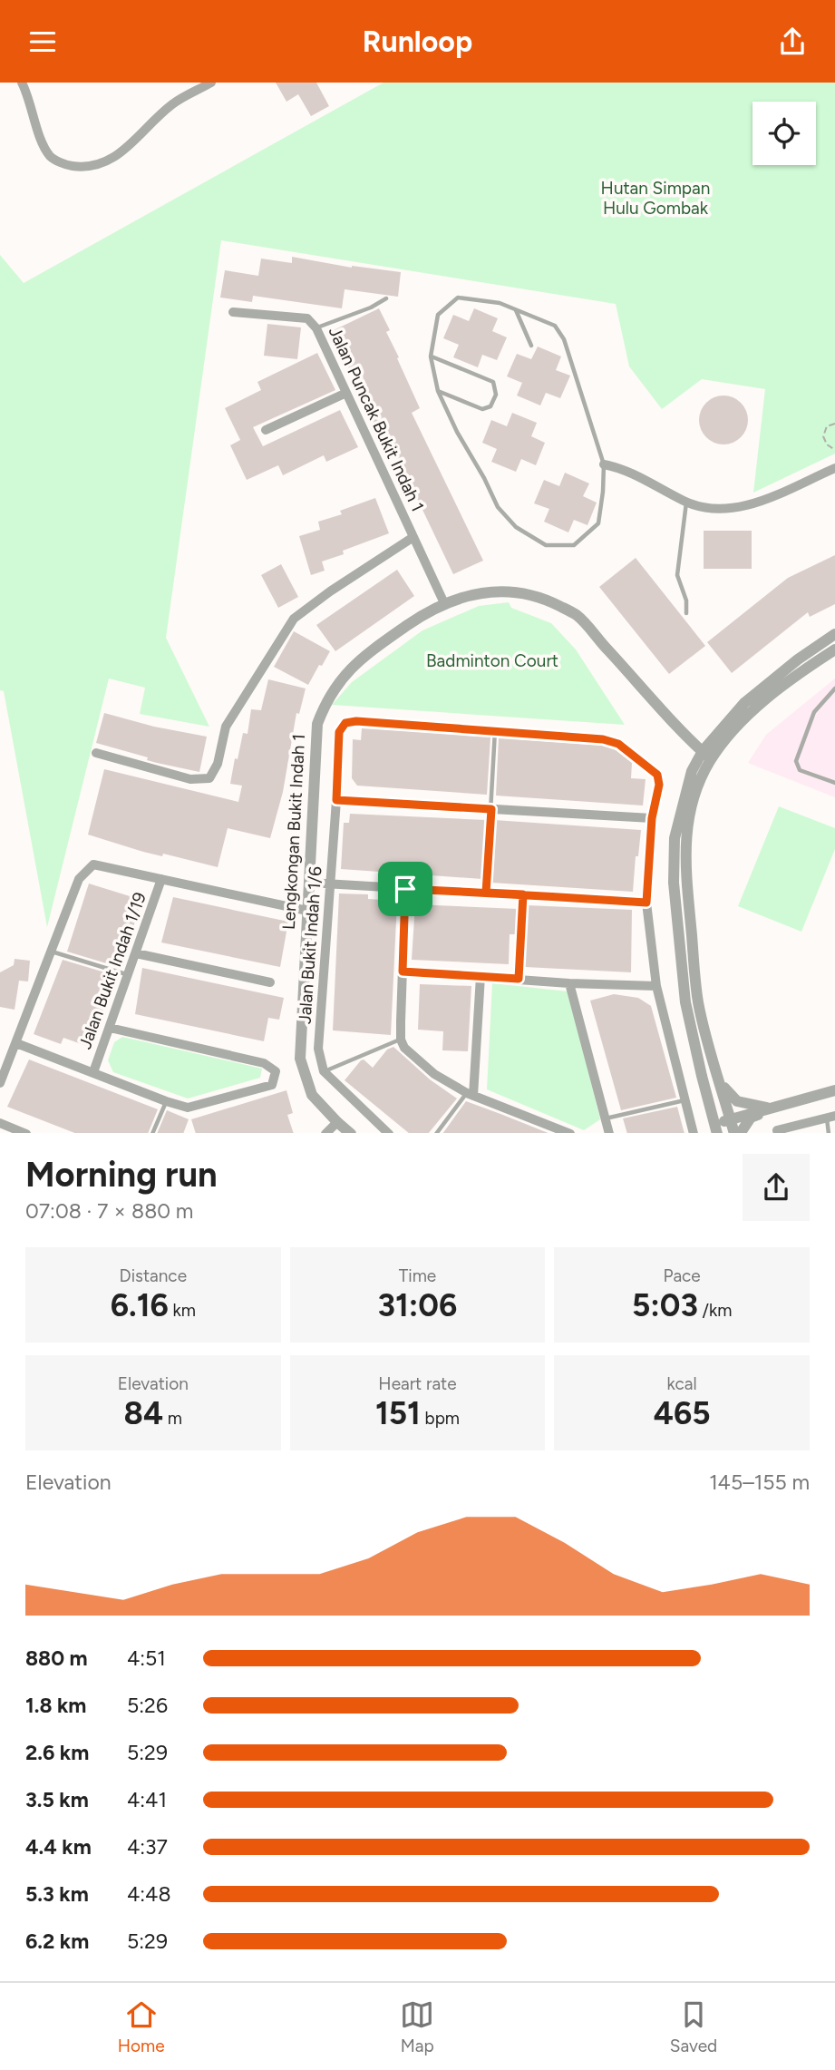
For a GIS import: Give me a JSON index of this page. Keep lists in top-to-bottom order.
{
  "streets": {
    "street": [
      "Jalan Puncak Bukit Indah 1",
      "Lengkongan Bukit Indah 1",
      "Jalan Bukit Indah 1/6",
      "Jalan Bukit Indah 1/19"
    ]
  },
  "crossings": [
    ["Jalan Puncak Bukit Indah 1", "Lengkongan Bukit Indah 1"]
  ],
  "parks": ["Hutan Simpan Hulu Gombak", "Badminton Court"],
  "page": {
    "header": "Runloop",
    "heading": ["Morning run", "07:08 · 7 × 880 m"],
    "stats": [
      ["Distance", "6.16 km"],
      ["Time", "31:06"],
      ["Pace", "5:03 /km"],
      ["Elevation", "84 m"],
      ["Heart rate", "151 bpm"],
      ["kcal", "465"]
    ],
    "chart": ["Elevation", "145–155 m"],
    "list": [
      {
        "name": "880 m",
        "note": "4:51"
      },
      {
        "name": "1.8 km",
        "note": "5:26"
      },
      {
        "name": "2.6 km",
        "note": "5:29"
      },
      {
        "name": "3.5 km",
        "note": "4:41"
      },
      {
        "name": "4.4 km",
        "note": "4:37"
      },
      {
        "name": "5.3 km",
        "note": "4:48"
      },
      {
        "name": "6.2 km",
        "note": "5:29"
      }
    ],
    "tabs": ["Home", "Map", "Saved"]
  }
}
